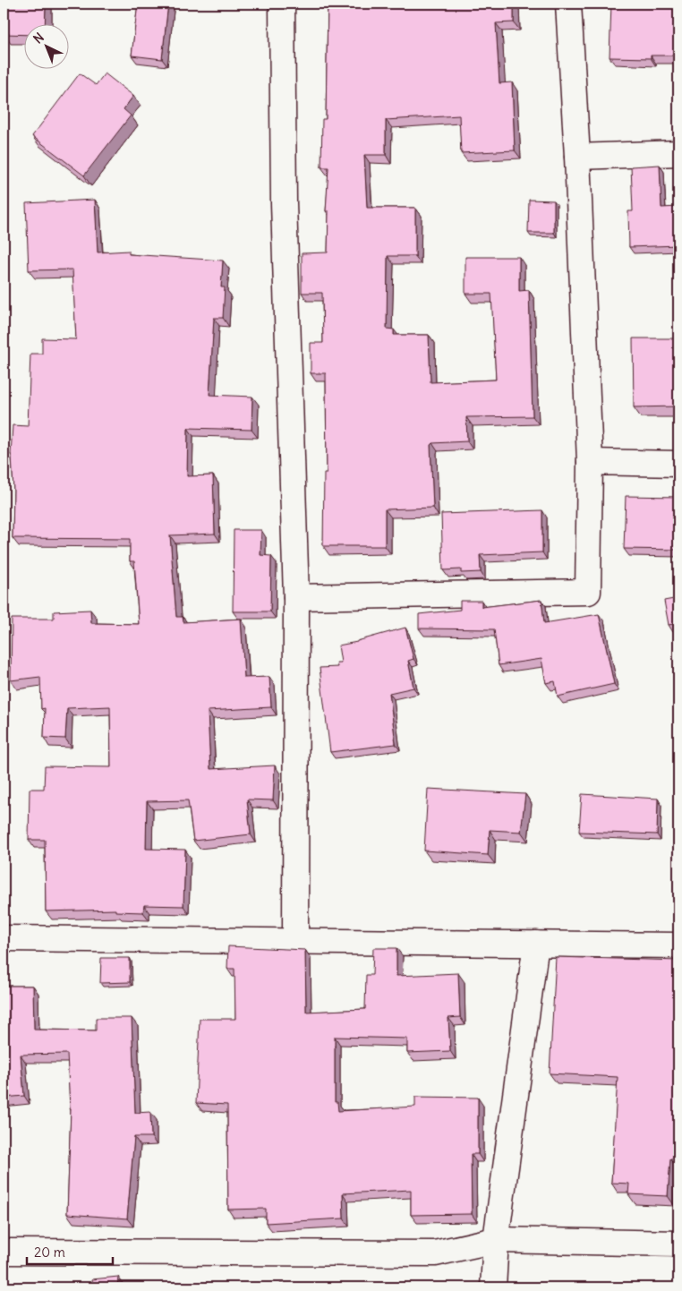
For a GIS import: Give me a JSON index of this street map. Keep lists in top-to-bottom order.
{
  "scale_bar": "20 m",
  "north": "top left"
}
